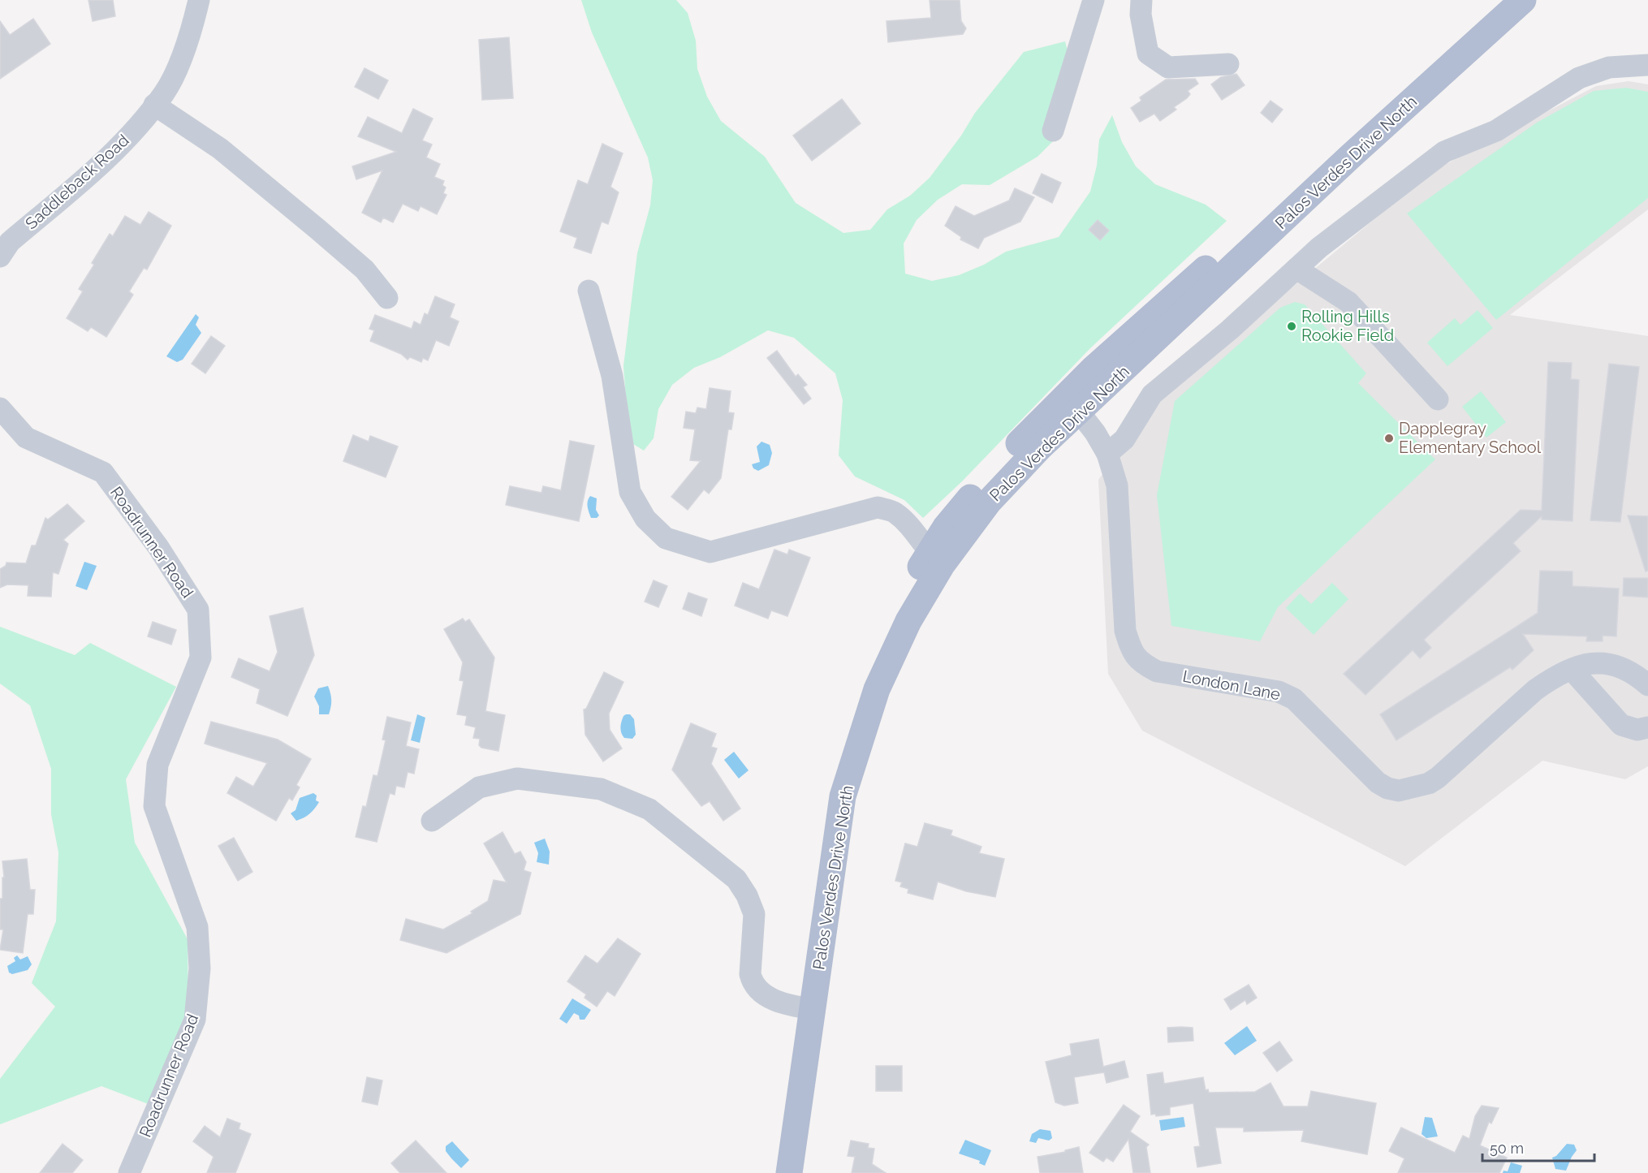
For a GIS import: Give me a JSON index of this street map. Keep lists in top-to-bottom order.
{
  "streets": {
    "main road": ["Palos Verdes Drive North"],
    "street": ["Saddleback Road", "Roadrunner Road", "London Lane"]
  },
  "crossings": [
    ["Palos Verdes Drive North", "London Lane"]
  ],
  "places": ["Rolling Hills Rookie Field", "Dapplegray Elementary School"],
  "scale_bar": "50 m"
}
